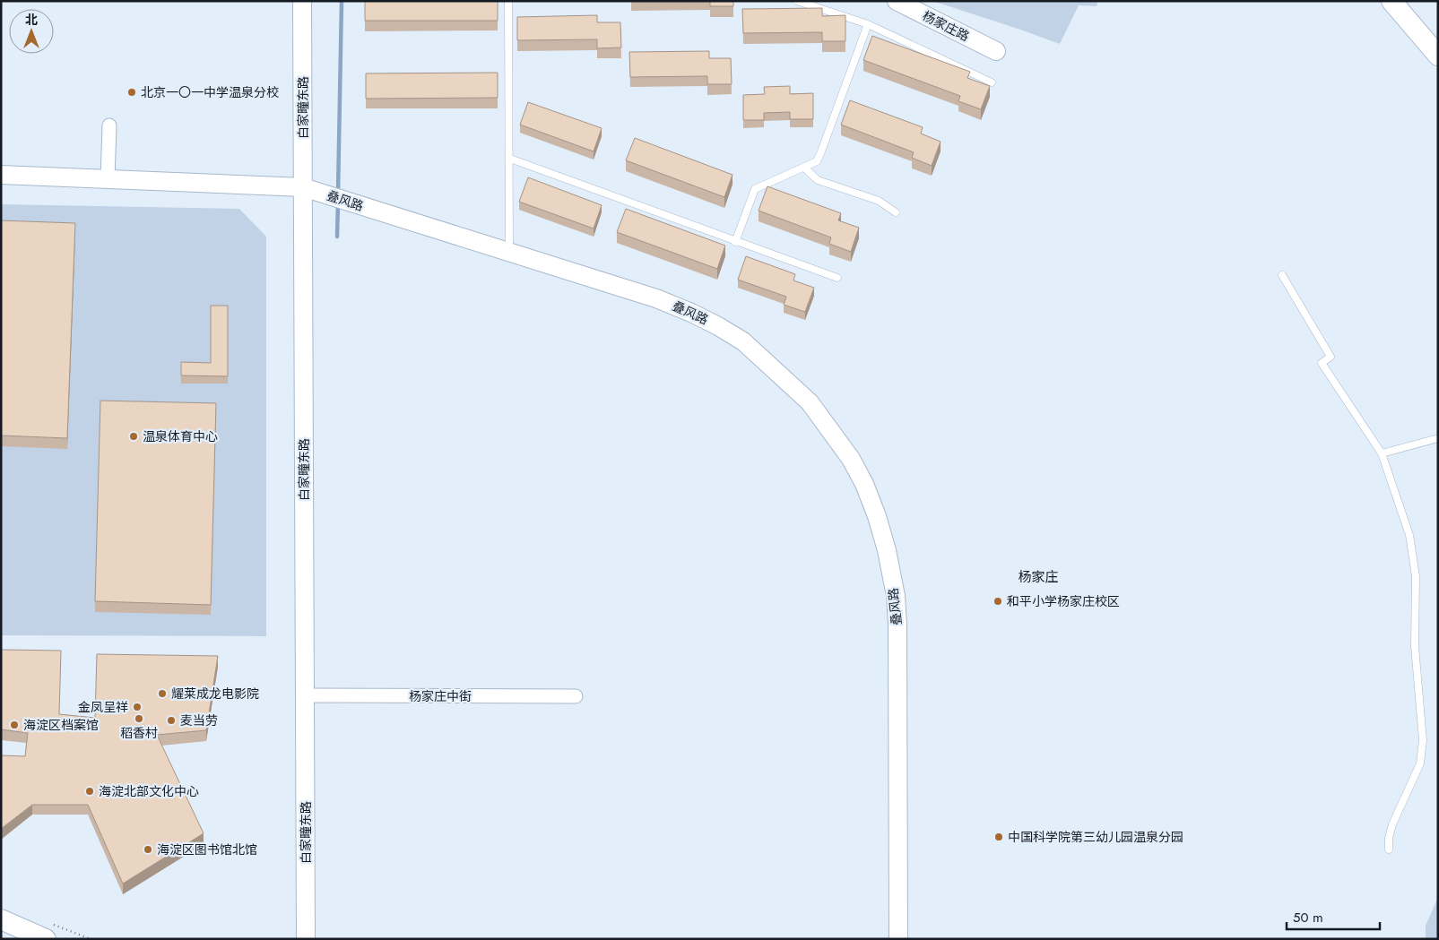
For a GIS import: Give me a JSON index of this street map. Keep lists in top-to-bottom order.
{
  "streets": {
    "street": [
      "杨家庄路",
      "白家疃东路",
      "叠风路",
      "杨家庄中街"
    ]
  },
  "crossings": [
    ["白家疃东路", "叠风路"],
    ["白家疃东路", "杨家庄中街"]
  ],
  "districts": ["杨家庄"],
  "places": [
    "北京一〇一中学温泉分校",
    "温泉体育中心",
    "和平小学杨家庄校区",
    "耀莱成龙电影院",
    "金凤呈祥",
    "稻香村",
    "麦当劳",
    "海淀区档案馆",
    "海淀北部文化中心",
    "中国科学院第三幼儿园温泉分园",
    "海淀区图书馆北馆"
  ],
  "scale_bar": "50 m",
  "north": "top"
}
